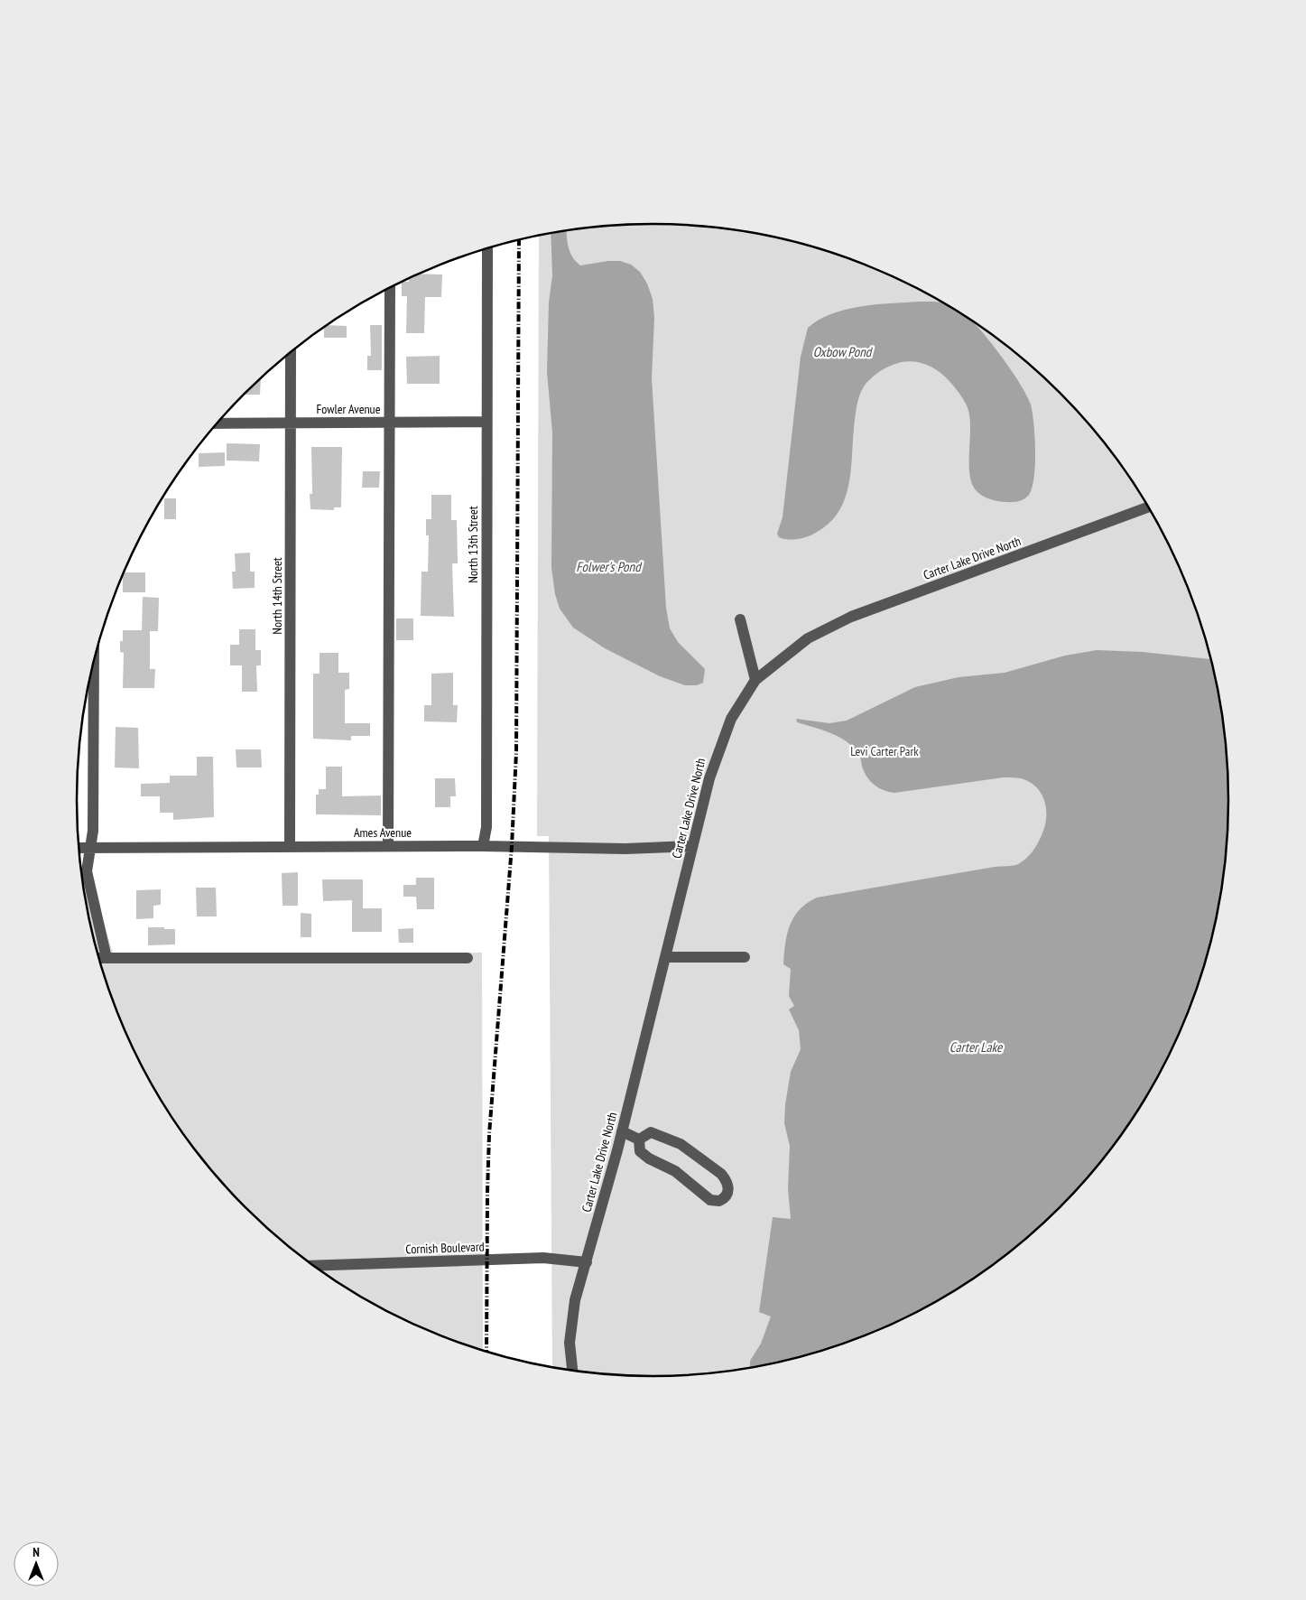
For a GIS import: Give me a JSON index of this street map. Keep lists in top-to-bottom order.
{
  "streets": {
    "street": [
      "Fowler Avenue",
      "North 13th Street",
      "Carter Lake Drive North",
      "North 14th Street",
      "Ames Avenue",
      "Cornish Boulevard"
    ]
  },
  "crossings": [
    ["Fowler Avenue", "North 13th Street"],
    ["Fowler Avenue", "North 14th Street"],
    ["North 13th Street", "Ames Avenue"],
    ["Carter Lake Drive North", "Ames Avenue"],
    ["Carter Lake Drive North", "Cornish Boulevard"],
    ["North 14th Street", "Ames Avenue"]
  ],
  "water": ["Oxbow Pond", "Folwer's Pond", "Carter Lake"],
  "parks": ["Levi Carter Park"],
  "north": "top"
}
